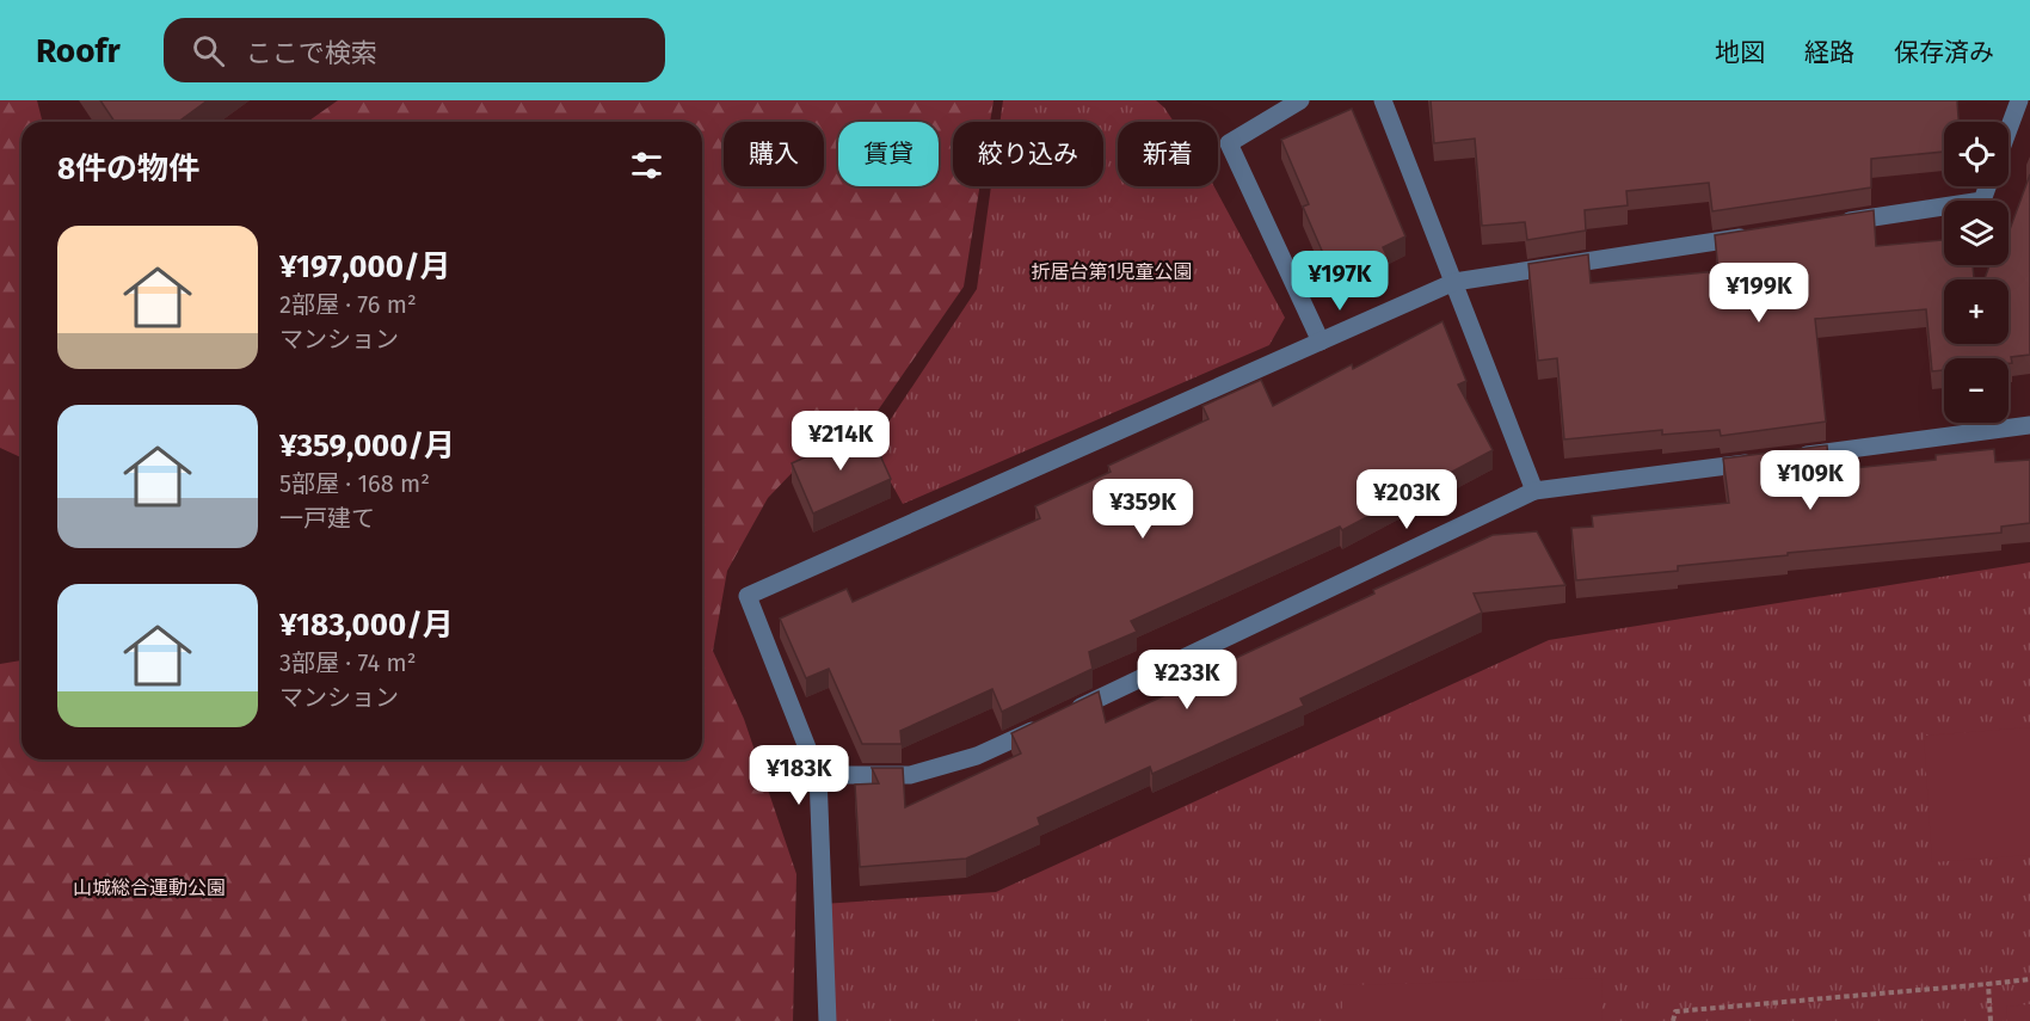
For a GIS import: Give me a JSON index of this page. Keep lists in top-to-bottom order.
{
  "parks": ["折居台第1児童公園", "山城総合運動公園"],
  "page": {
    "header": "Roofr",
    "search": "ここで検索",
    "nav": ["地図", "経路", "保存済み"],
    "map_buttons": ["+", "−"],
    "chip": [
      "購入",
      "賃貸",
      "絞り込み",
      "新着"
    ],
    "heading": "8件の物件",
    "list": [
      {
        "name": "¥197,000/月",
        "note": "2部屋 · 76 m² · マンション"
      },
      {
        "name": "¥359,000/月",
        "note": "5部屋 · 168 m² · 一戸建て"
      },
      {
        "name": "¥183,000/月",
        "note": "3部屋 · 74 m² · マンション"
      }
    ],
    "price": [
      "¥197K",
      "¥199K",
      "¥214K",
      "¥109K",
      "¥203K",
      "¥359K",
      "¥233K",
      "¥183K"
    ]
  }
}
